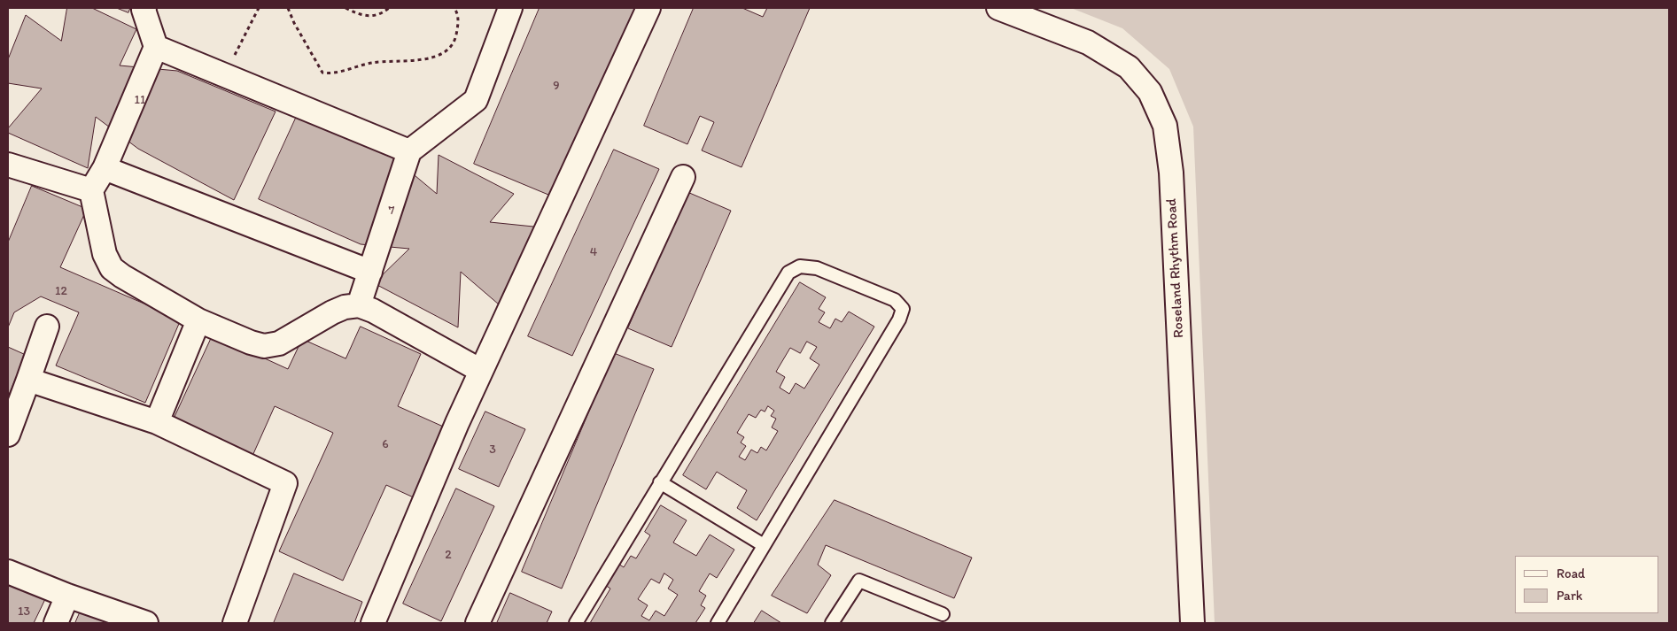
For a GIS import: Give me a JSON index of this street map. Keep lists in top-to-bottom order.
{
  "streets": {
    "street": ["Roseland Rhythm Road"]
  },
  "house_numbers": [
    "9",
    "11",
    "7",
    "4",
    "12",
    "6",
    "3",
    "2",
    "13"
  ],
  "legend": ["Road", "Park"]
}
